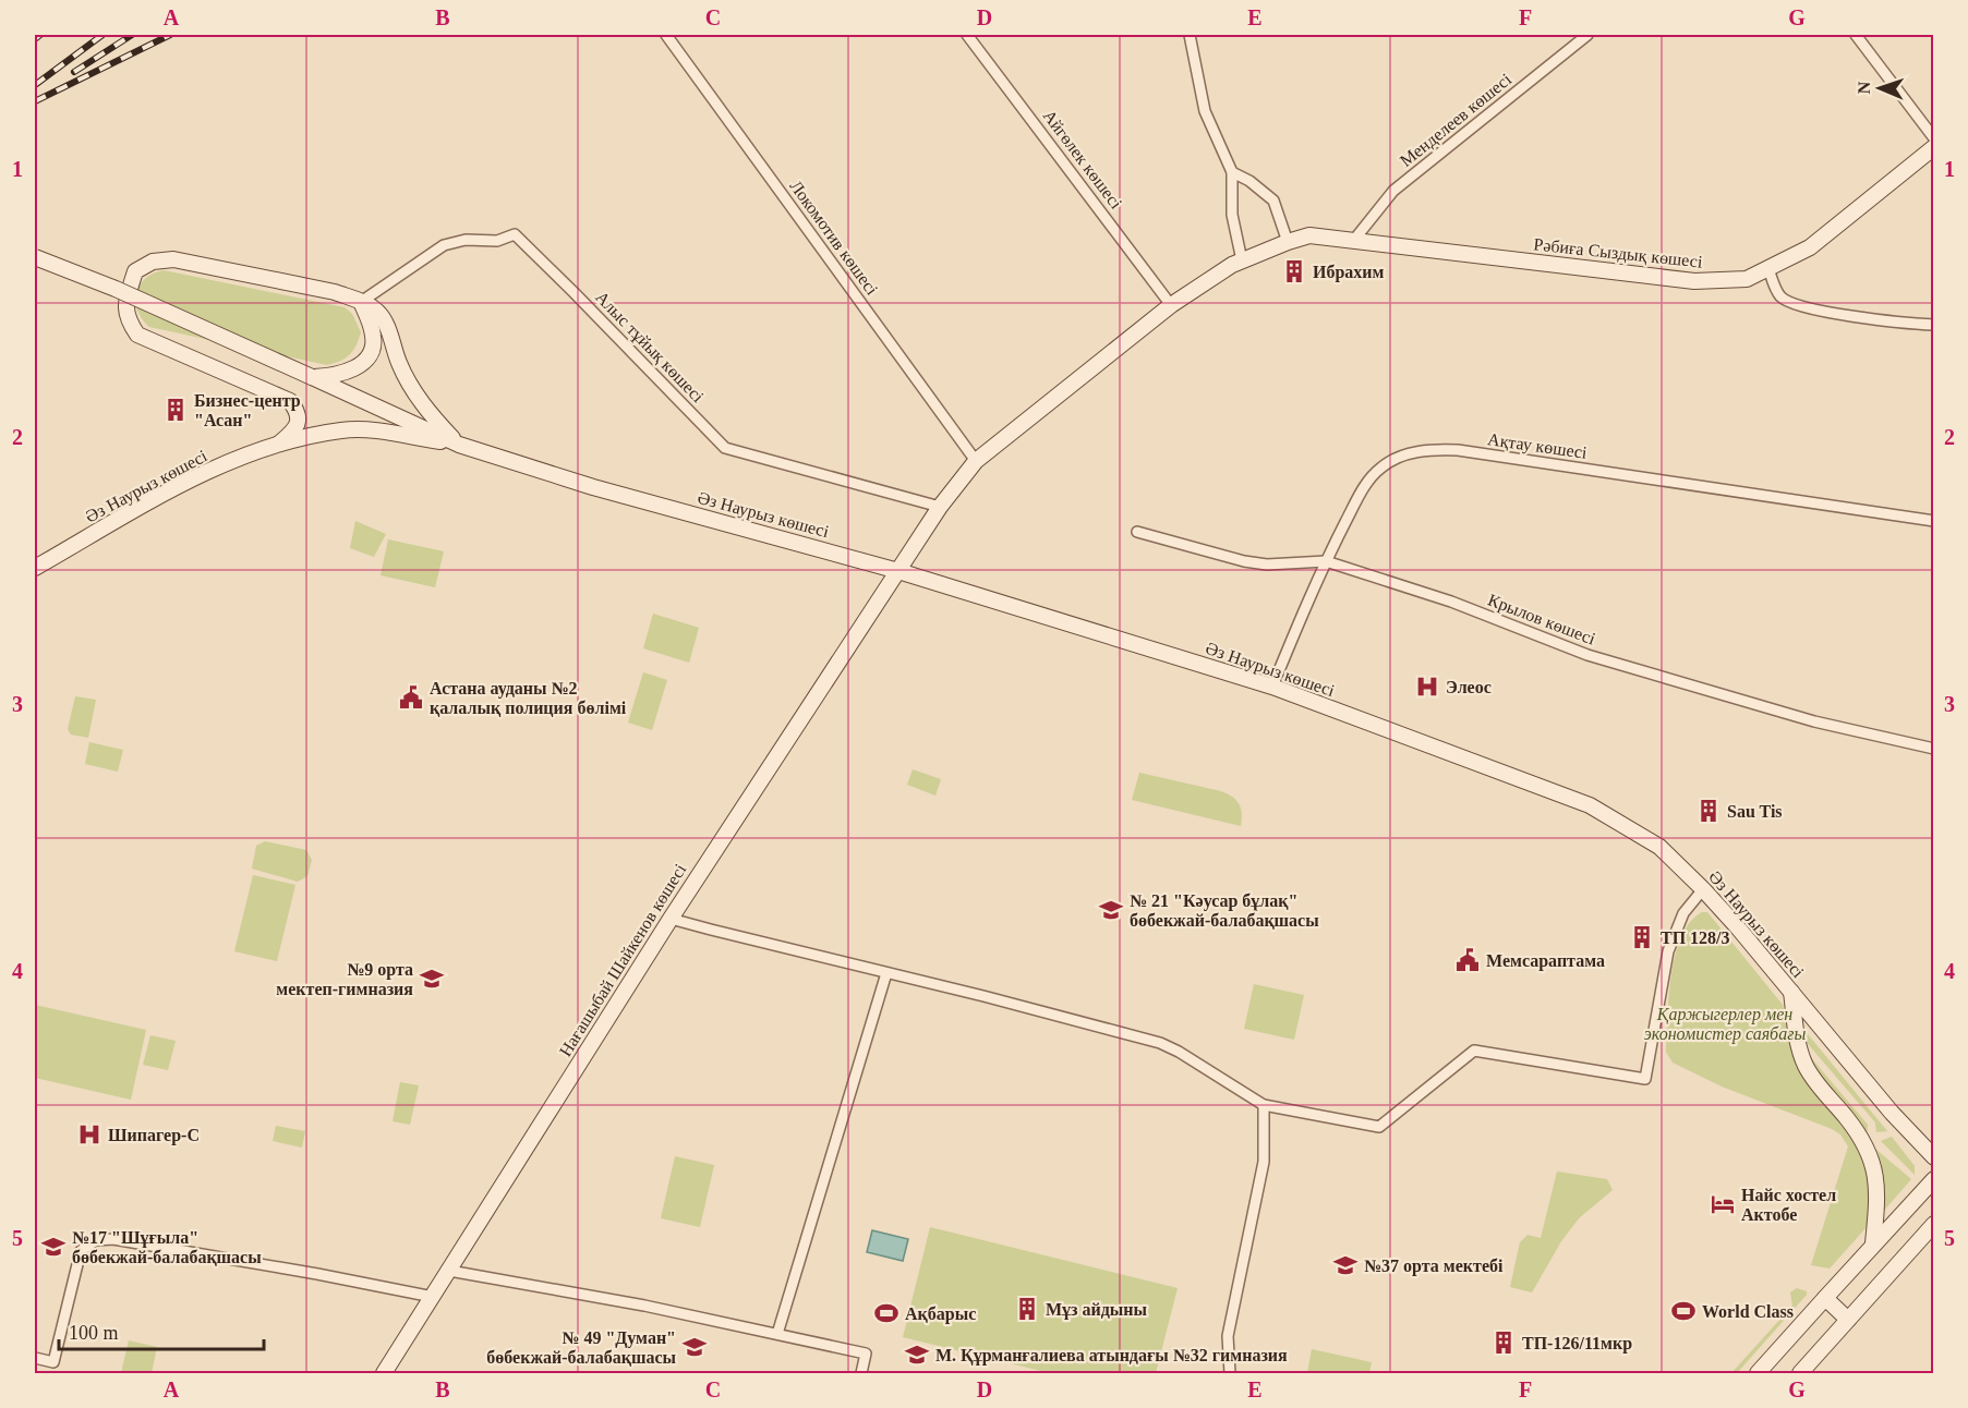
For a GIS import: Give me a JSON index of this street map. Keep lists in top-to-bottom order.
{
  "streets": {
    "street": [
      "Менделеев көшесі",
      "Айгөлек көшесі",
      "Локомотив көшесі",
      "Рәбиға Сыздық көшесі",
      "Алыс тұйық көшесі",
      "Ақтау көшесі",
      "Әз Наурыз көшесі",
      "Крылов көшесі",
      "Нағашыбай Шайкенов көшесі"
    ]
  },
  "crossings": [
    ["Менделеев көшесі", "Рәбиға Сыздық көшесі"],
    ["Айгөлек көшесі", "Рәбиға Сыздық көшесі"],
    ["Айгөлек көшесі", "Нағашыбай Шайкенов көшесі"],
    ["Локомотив көшесі", "Нағашыбай Шайкенов көшесі"],
    ["Рәбиға Сыздық көшесі", "Нағашыбай Шайкенов көшесі"],
    ["Алыс тұйық көшесі", "Нағашыбай Шайкенов көшесі"],
    ["Ақтау көшесі", "Әз Наурыз көшесі"],
    ["Ақтау көшесі", "Крылов көшесі"],
    ["Әз Наурыз көшесі", "Нағашыбай Шайкенов көшесі"]
  ],
  "parks": ["Қаржыгерлер мен экономистер саябағы"],
  "places": {
    "building": [
      "Ибрахим",
      "Бизнес-центр \"Асан\"",
      "Sau Tis",
      "ТП 128/3",
      "Мұз айдыны",
      "ТП-126/11мкр"
    ],
    "hospital": ["Элеос", "Шипагер-С"],
    "public building": ["Астана ауданы №2 қалалық полиция бөлімі", "Мемсараптама"],
    "school or university": [
      "№ 21 \"Кәусар бұлақ\" бөбекжай-балабақшасы",
      "№9 орта мектеп-гимназия",
      "№17 \"Шұғыла\" бөбекжай-балабақшасы",
      "№37 орта мектебі",
      "№ 49 \"Думан\" бөбекжай-балабақшасы",
      "М. Құрманғалиева атындағы №32 гимназия"
    ],
    "hotel": ["Найс хостел Актобе"],
    "sports": ["World Class", "Ақбарыс"]
  },
  "scale_bar": "100 m",
  "north": "left",
  "grid": {
    "columns": [
      "A",
      "B",
      "C",
      "D",
      "E",
      "F",
      "G"
    ],
    "rows": [
      "1",
      "2",
      "3",
      "4",
      "5"
    ]
  }
}
